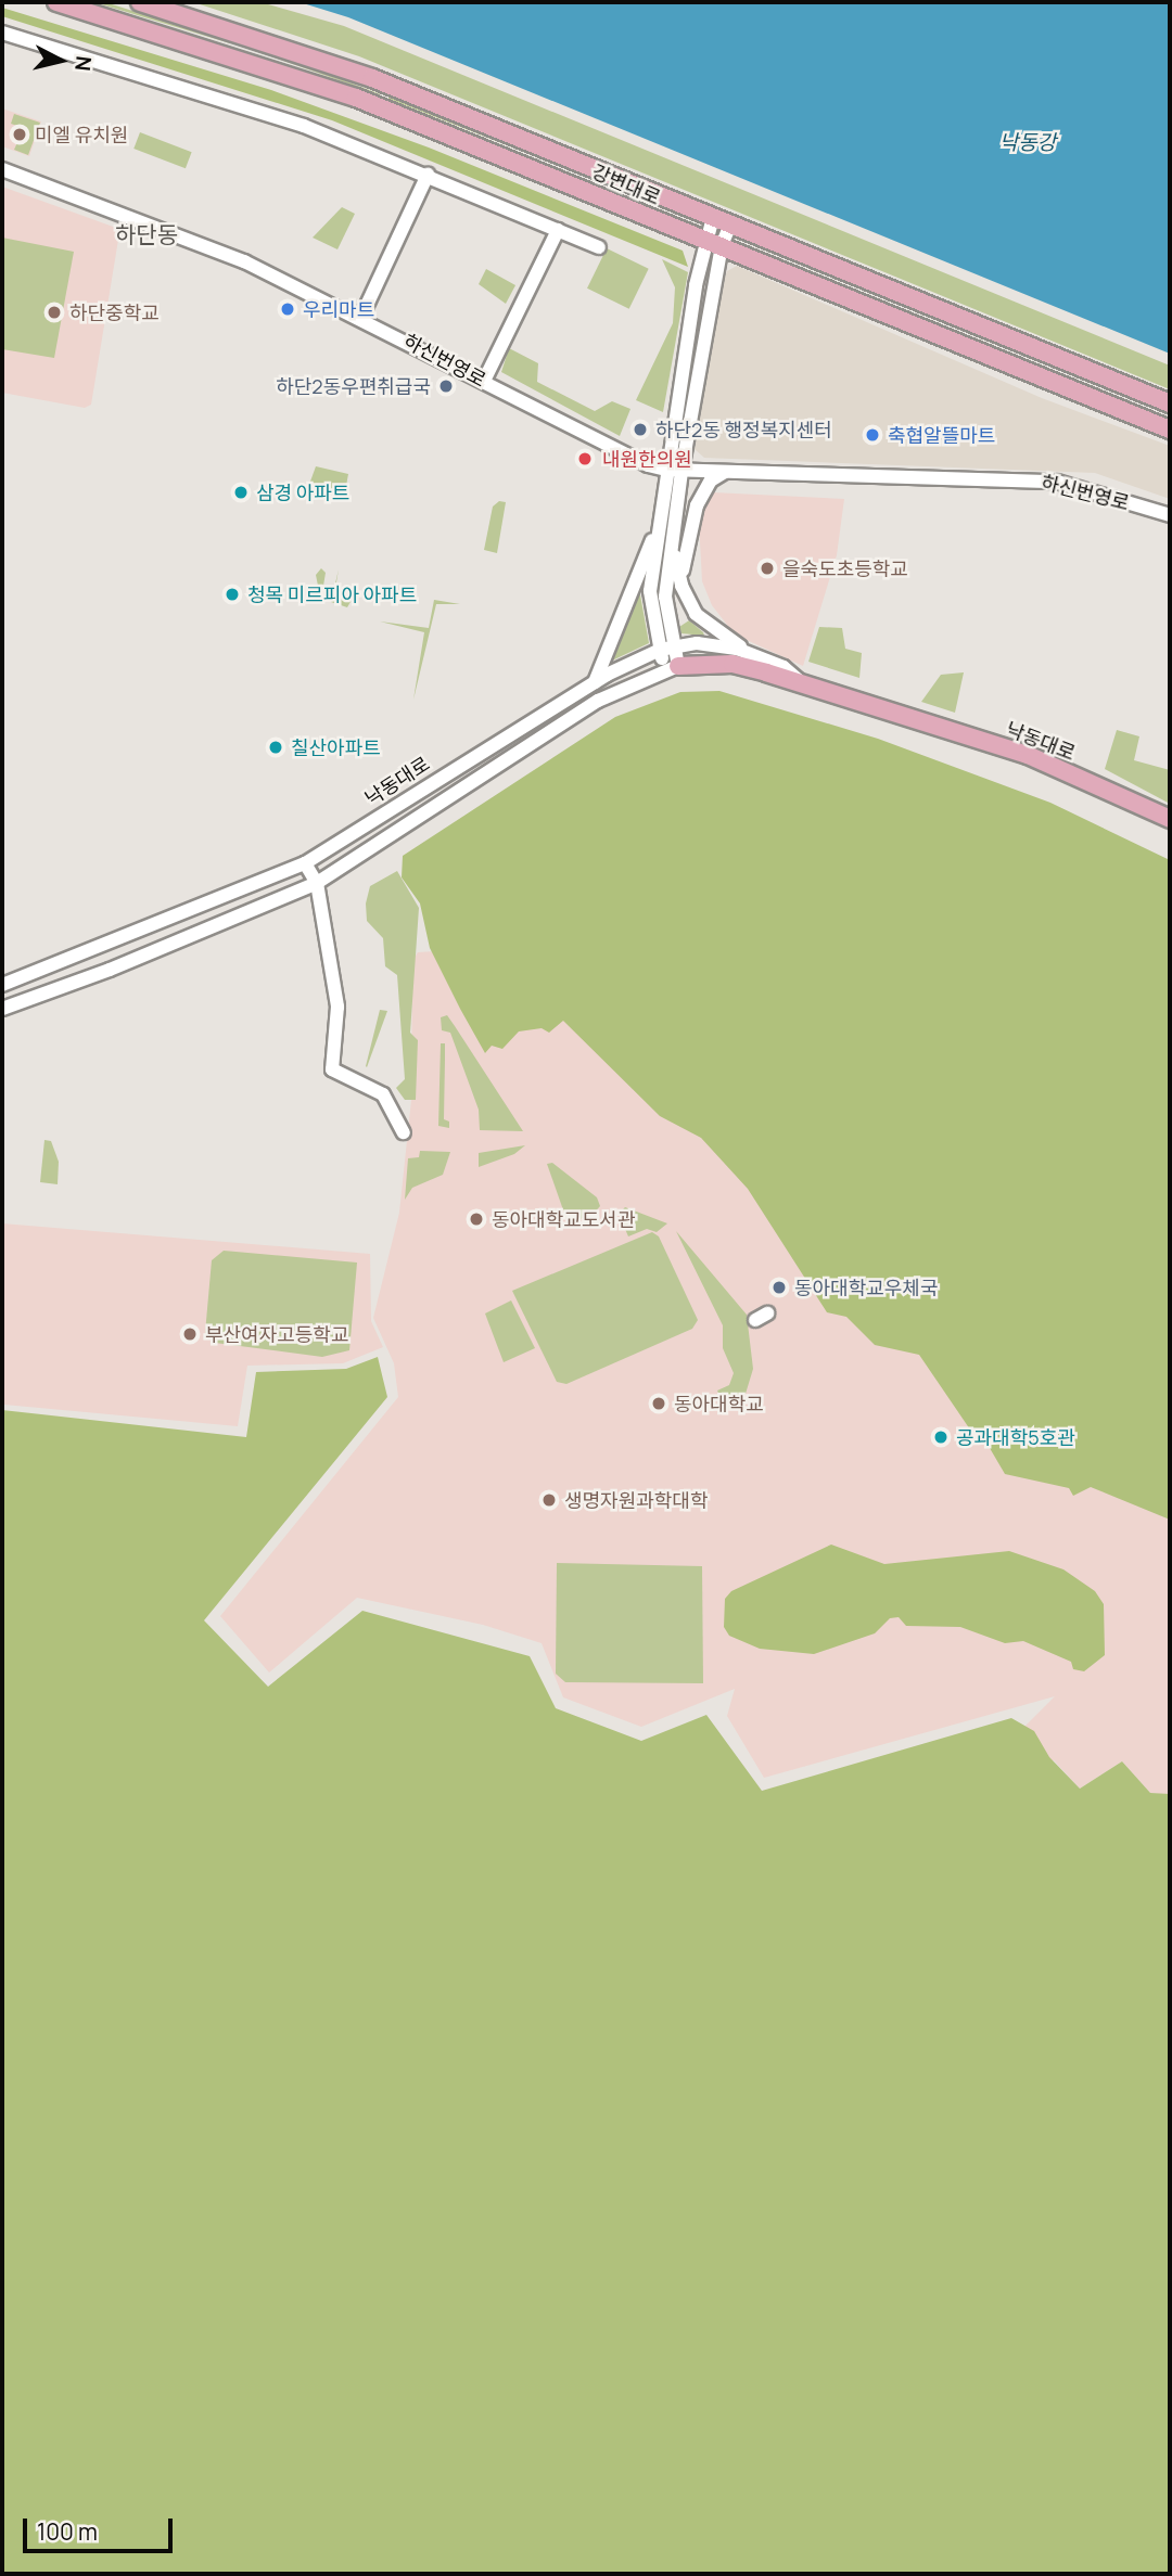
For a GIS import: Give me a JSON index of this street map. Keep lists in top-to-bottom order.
{
  "streets": {
    "main road": ["강변대로", "낙동대로"],
    "street": ["하신번영로"]
  },
  "districts": ["하단동"],
  "water": ["낙동강"],
  "places": [
    "미엘 유치원",
    "우리마트",
    "하단중학교",
    "하단2동우편취급국",
    "하단2동 행정복지센터",
    "축협알뜰마트",
    "내원한의원",
    "삼경 아파트",
    "을숙도초등학교",
    "청목 미르피아 아파트",
    "칠산아파트",
    "동아대학교도서관",
    "동아대학교우체국",
    "부산여자고등학교",
    "동아대학교",
    "공과대학5호관",
    "생명자원과학대학"
  ],
  "scale_bar": "100 m",
  "north": "right"
}
